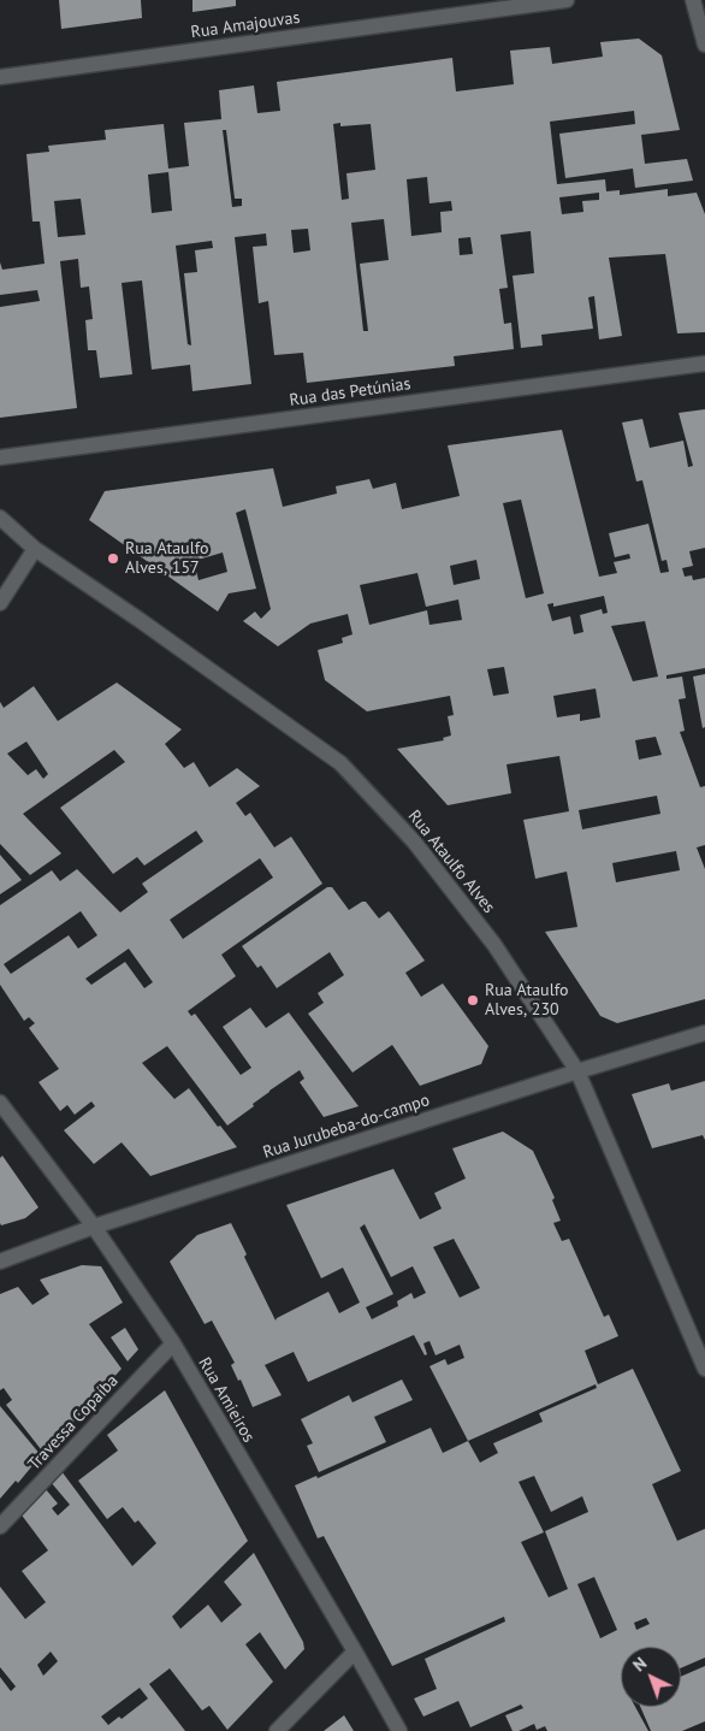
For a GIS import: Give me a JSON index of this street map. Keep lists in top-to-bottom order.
{
  "streets": {
    "street": [
      "Rua Amajouvas",
      "Rua das Petúnias",
      "Rua Ataulfo Alves",
      "Rua Jurubeba-do-campo",
      "Rua Amieiros",
      "Travessa Copaíba"
    ]
  },
  "crossings": [
    ["Rua Ataulfo Alves", "Rua Jurubeba-do-campo"],
    ["Rua Jurubeba-do-campo", "Rua Amieiros"],
    ["Rua Amieiros", "Travessa Copaíba"]
  ],
  "places": ["Rua Ataulfo Alves, 157", "Rua Ataulfo Alves, 230"],
  "north": "top left"
}
